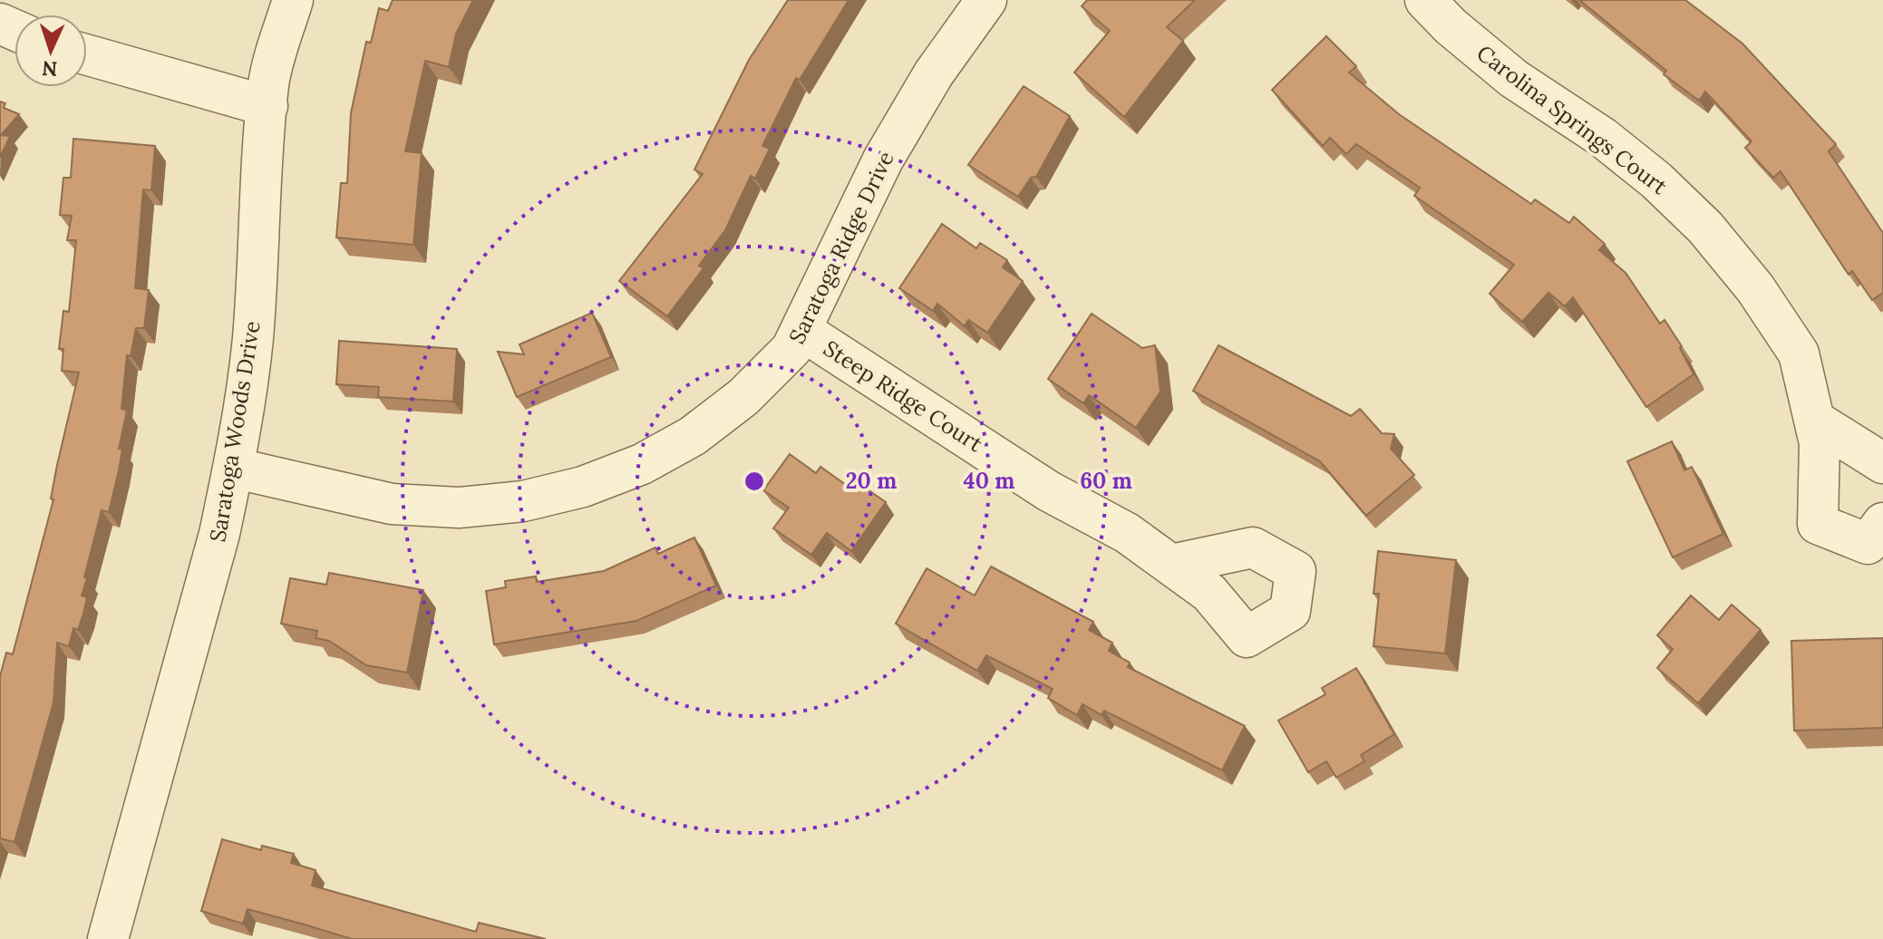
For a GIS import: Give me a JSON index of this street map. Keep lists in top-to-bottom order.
{
  "streets": {
    "street": [
      "Carolina Springs Court",
      "Saratoga Ridge Drive",
      "Steep Ridge Court",
      "Saratoga Woods Drive"
    ]
  },
  "crossings": [
    ["Saratoga Ridge Drive", "Steep Ridge Court"],
    ["Saratoga Ridge Drive", "Saratoga Woods Drive"]
  ],
  "north": "bottom",
  "rings": ["20 m", "40 m", "60 m"]
}
